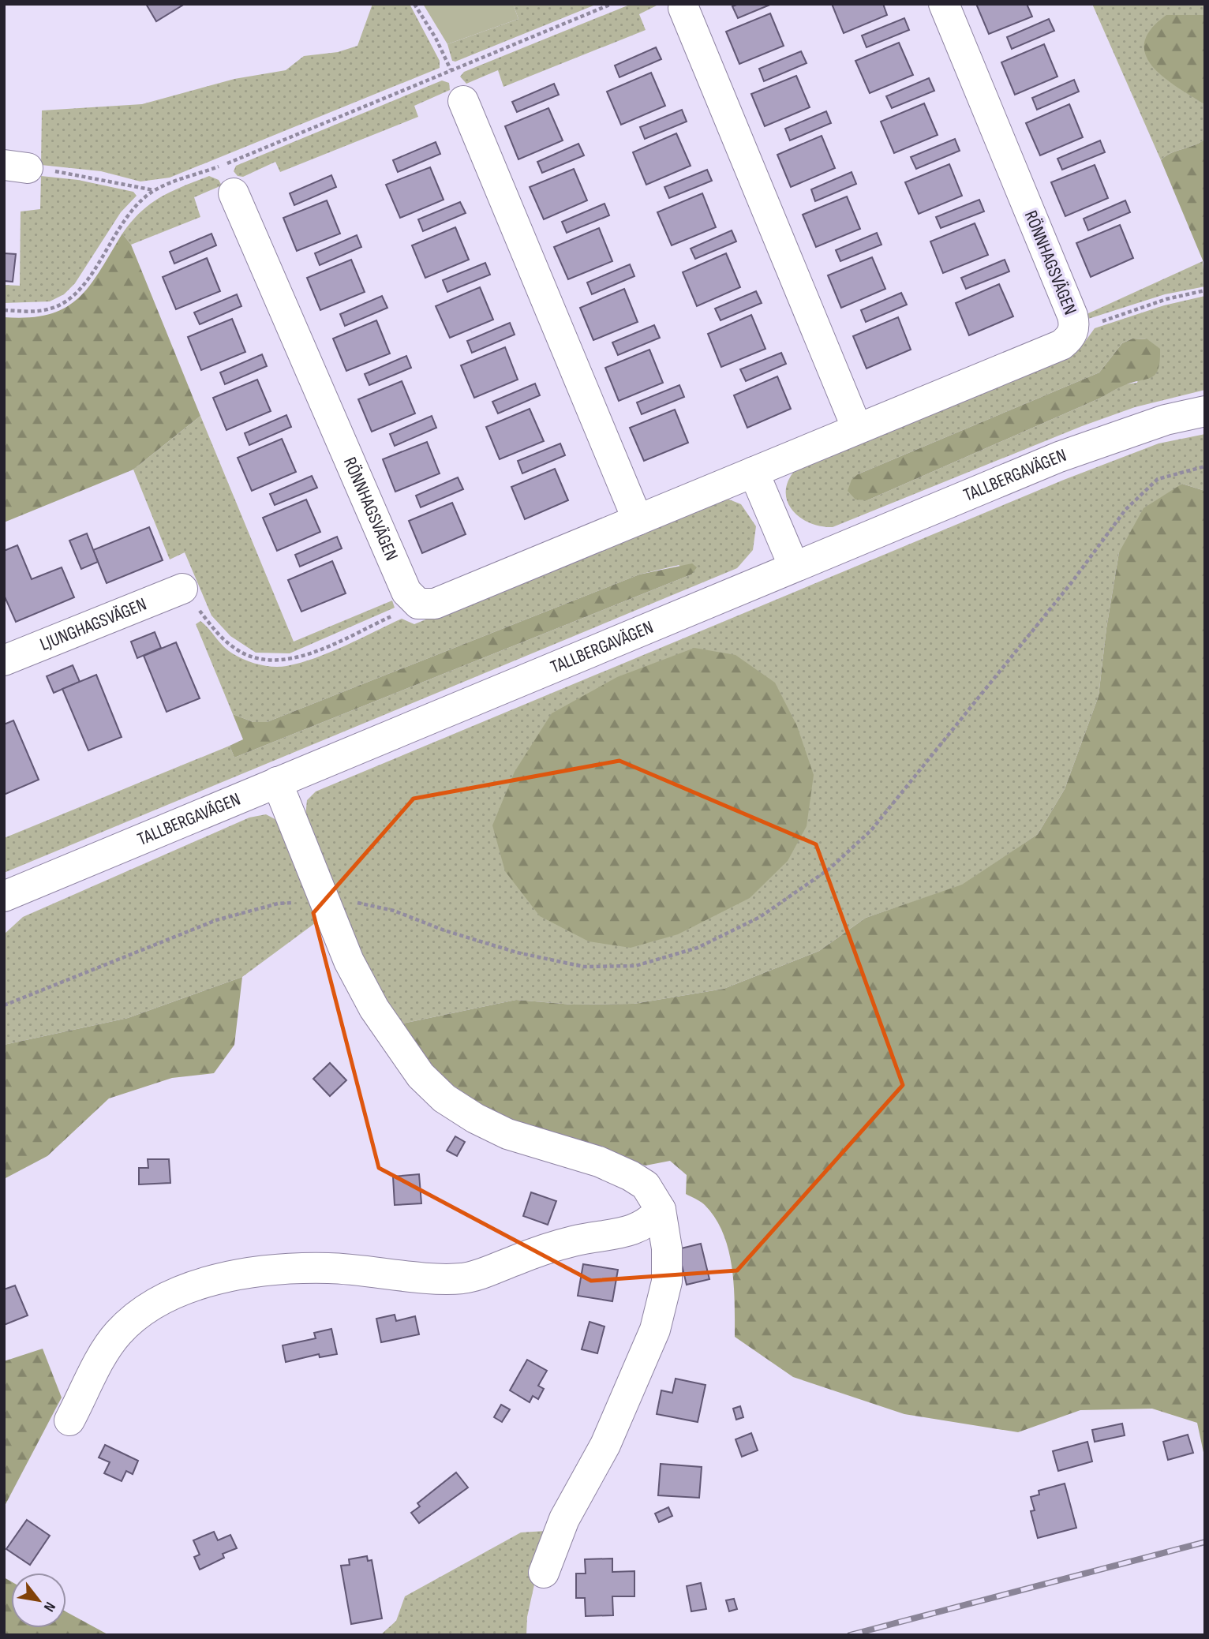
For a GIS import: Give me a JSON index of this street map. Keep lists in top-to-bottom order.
{
  "streets": {
    "street": ["RÖNNHAGSVÄGEN", "TALLBERGAVÄGEN", "LJUNGHAGSVÄGEN"]
  },
  "north": "bottom right"
}
